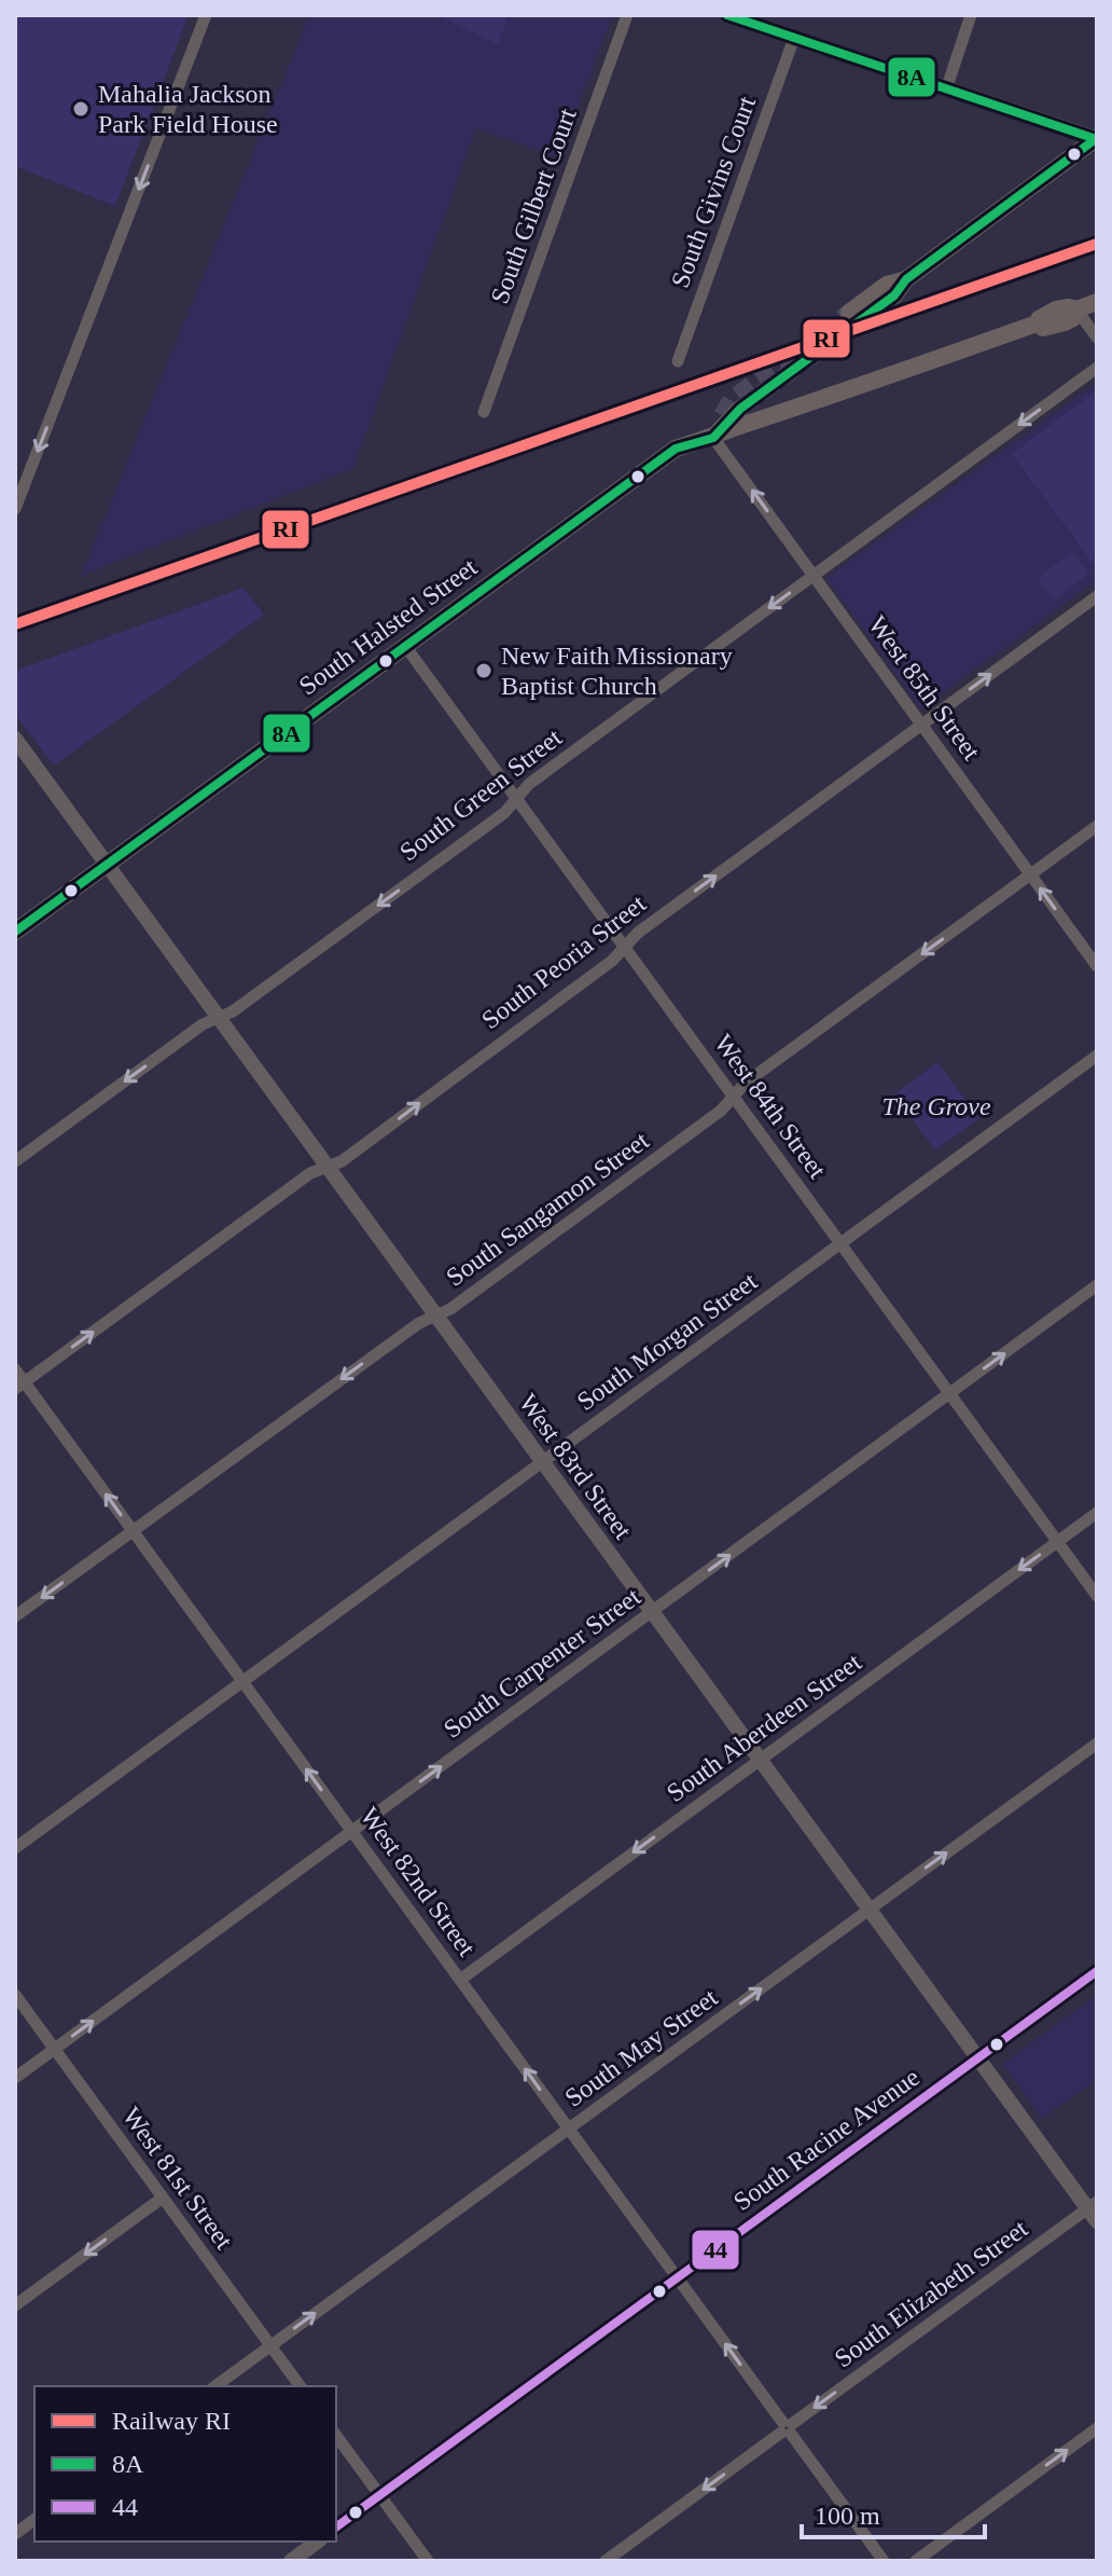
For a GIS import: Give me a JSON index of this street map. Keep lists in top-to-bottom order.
{
  "streets": {
    "main road": ["South Halsted Street"],
    "street": [
      "South Givins Court",
      "South Gilbert Court",
      "West 85th Street",
      "South Green Street",
      "South Peoria Street",
      "West 84th Street",
      "South Sangamon Street",
      "South Morgan Street",
      "West 83rd Street",
      "South Carpenter Street",
      "South Aberdeen Street",
      "West 82nd Street",
      "South May Street",
      "South Racine Avenue",
      "West 81st Street",
      "South Elizabeth Street"
    ]
  },
  "crossings": [
    ["South Halsted Street", "West 85th Street"],
    ["South Halsted Street", "West 84th Street"],
    ["South Halsted Street", "West 83rd Street"],
    ["West 85th Street", "South Green Street"],
    ["West 85th Street", "South Peoria Street"],
    ["West 85th Street", "South Sangamon Street"],
    ["South Green Street", "West 84th Street"],
    ["South Green Street", "West 83rd Street"],
    ["South Peoria Street", "West 84th Street"],
    ["South Peoria Street", "West 83rd Street"],
    ["South Peoria Street", "West 82nd Street"],
    ["West 84th Street", "South Sangamon Street"],
    ["West 84th Street", "South Morgan Street"],
    ["West 84th Street", "South Carpenter Street"],
    ["West 84th Street", "South Aberdeen Street"],
    ["South Sangamon Street", "West 83rd Street"],
    ["South Sangamon Street", "West 82nd Street"],
    ["South Morgan Street", "West 83rd Street"],
    ["South Morgan Street", "West 82nd Street"],
    ["West 83rd Street", "South Carpenter Street"],
    ["West 83rd Street", "South Aberdeen Street"],
    ["West 83rd Street", "South May Street"],
    ["West 83rd Street", "South Racine Avenue"],
    ["West 83rd Street", "South Elizabeth Street"],
    ["South Carpenter Street", "West 82nd Street"],
    ["South Carpenter Street", "West 81st Street"],
    ["South Aberdeen Street", "West 82nd Street"],
    ["West 82nd Street", "South May Street"],
    ["West 82nd Street", "South Racine Avenue"],
    ["West 82nd Street", "South Elizabeth Street"],
    ["South May Street", "West 81st Street"]
  ],
  "one_way": [
    "West 85th Street",
    "South Green Street",
    "South Peoria Street",
    "South Sangamon Street",
    "South Carpenter Street",
    "South Aberdeen Street",
    "West 82nd Street",
    "South May Street",
    "South Elizabeth Street"
  ],
  "parks": ["The Grove"],
  "places": ["Mahalia Jackson Park Field House", "New Faith Missionary Baptist Church"],
  "lines": ["transit line 8A", "rail line RI", "transit line 44"],
  "legend": ["Railway RI", "8A", "44"],
  "scale_bar": "100 m"
}
